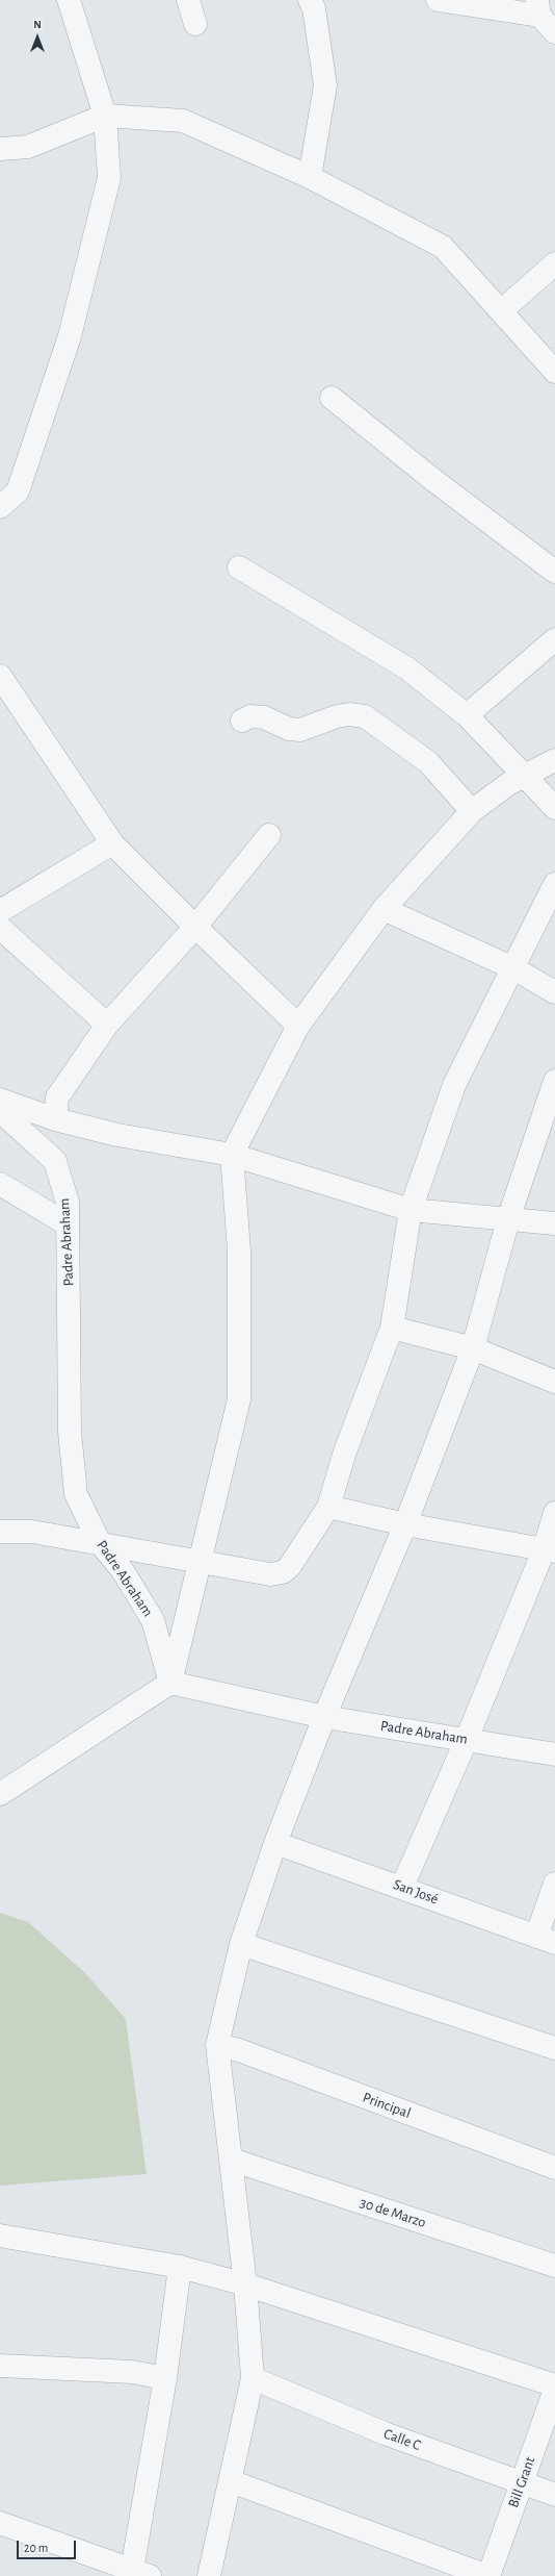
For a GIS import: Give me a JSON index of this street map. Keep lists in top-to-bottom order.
{
  "streets": {
    "street": [
      "Padre Abraham",
      "San José",
      "Principal",
      "30 de Marzo",
      "Calle C",
      "Bill Grant"
    ]
  },
  "crossings": [
    ["Calle C", "Bill Grant"]
  ],
  "scale_bar": "20 m",
  "north": "top"
}
